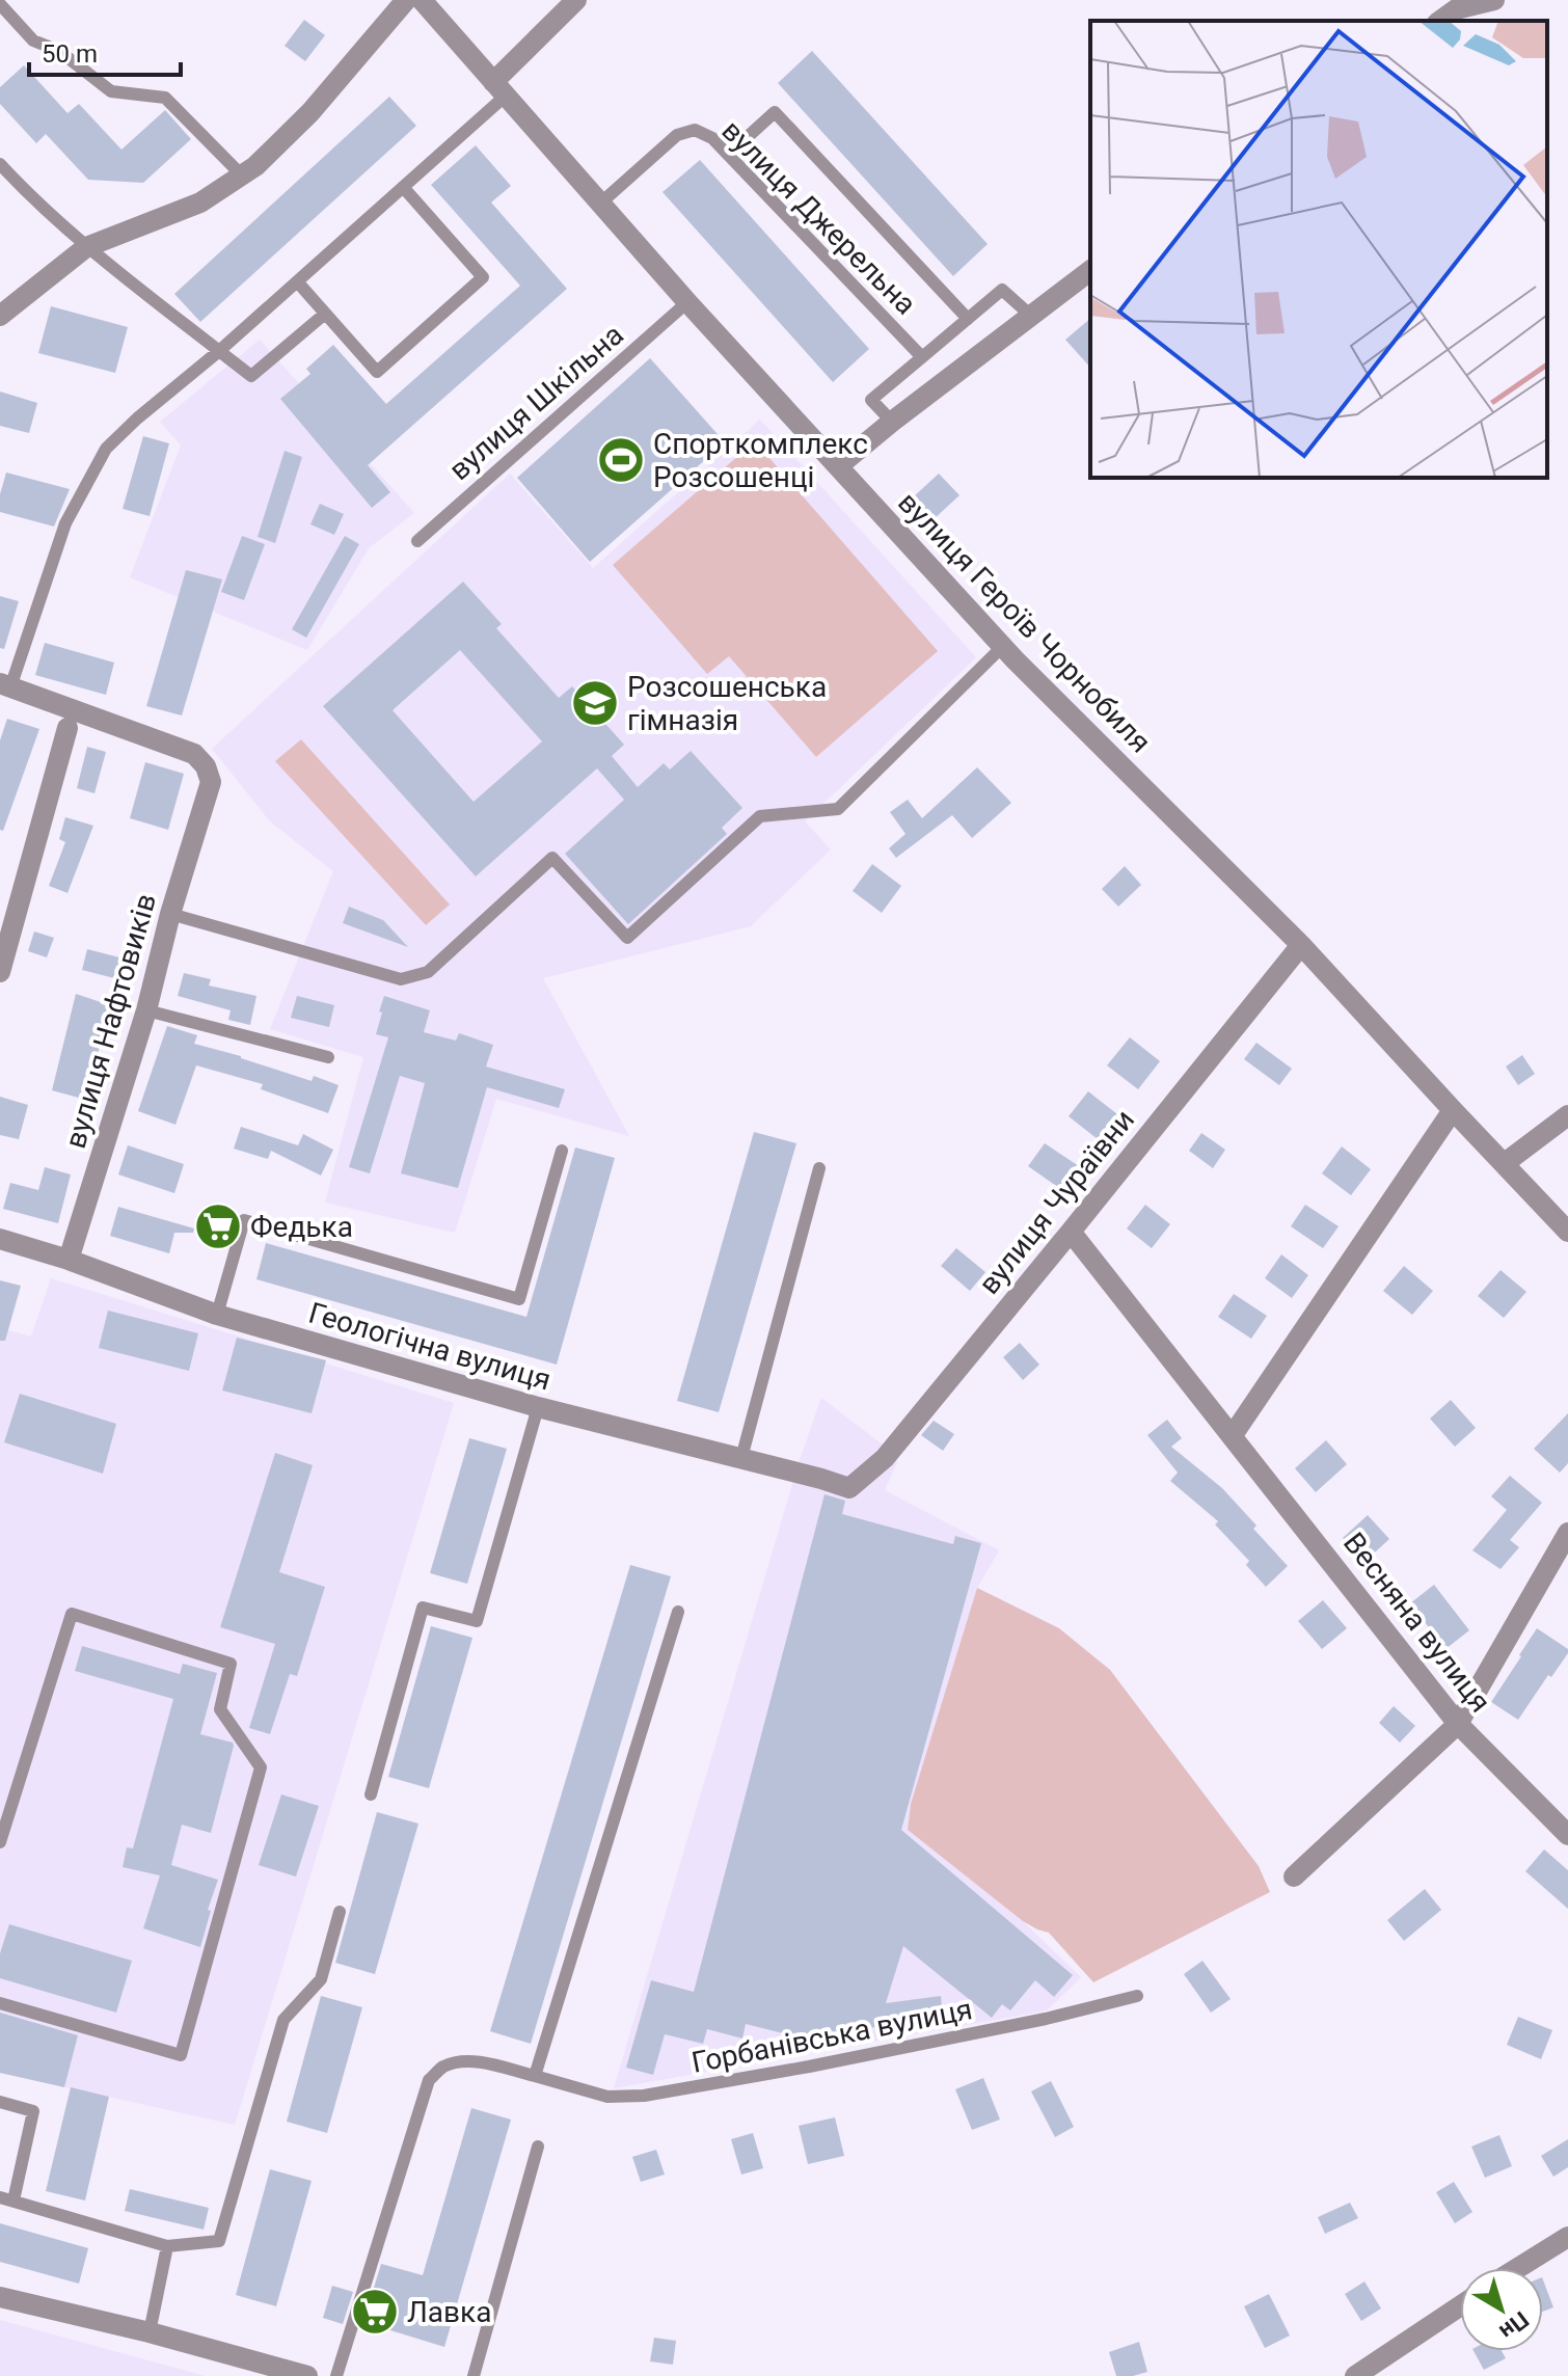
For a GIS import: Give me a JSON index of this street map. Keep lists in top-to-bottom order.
{
  "streets": {
    "street": [
      "вулиця Героїв Чорнобиля",
      "вулиця Нафтовиків",
      "вулиця Чураївни",
      "Геологічна вулиця",
      "Весняна вулиця"
    ],
    "lane": ["вулиця Джерельна", "вулиця Шкільна", "Горбанівська вулиця"]
  },
  "crossings": [
    ["вулиця Джерельна", "вулиця Героїв Чорнобиля"],
    ["вулиця Шкільна", "вулиця Героїв Чорнобиля"],
    ["вулиця Героїв Чорнобиля", "вулиця Чураївни"],
    ["вулиця Нафтовиків", "Геологічна вулиця"],
    ["вулиця Чураївни", "Геологічна вулиця"],
    ["вулиця Чураївни", "Весняна вулиця"]
  ],
  "places": {
    "sports": ["Спорткомплекс Розсошенці"],
    "school or university": ["Розсошенська гімназія"],
    "supermarket": ["Федька", "Лавка"]
  },
  "scale_bar": "50 m",
  "north": "bottom right"
}
